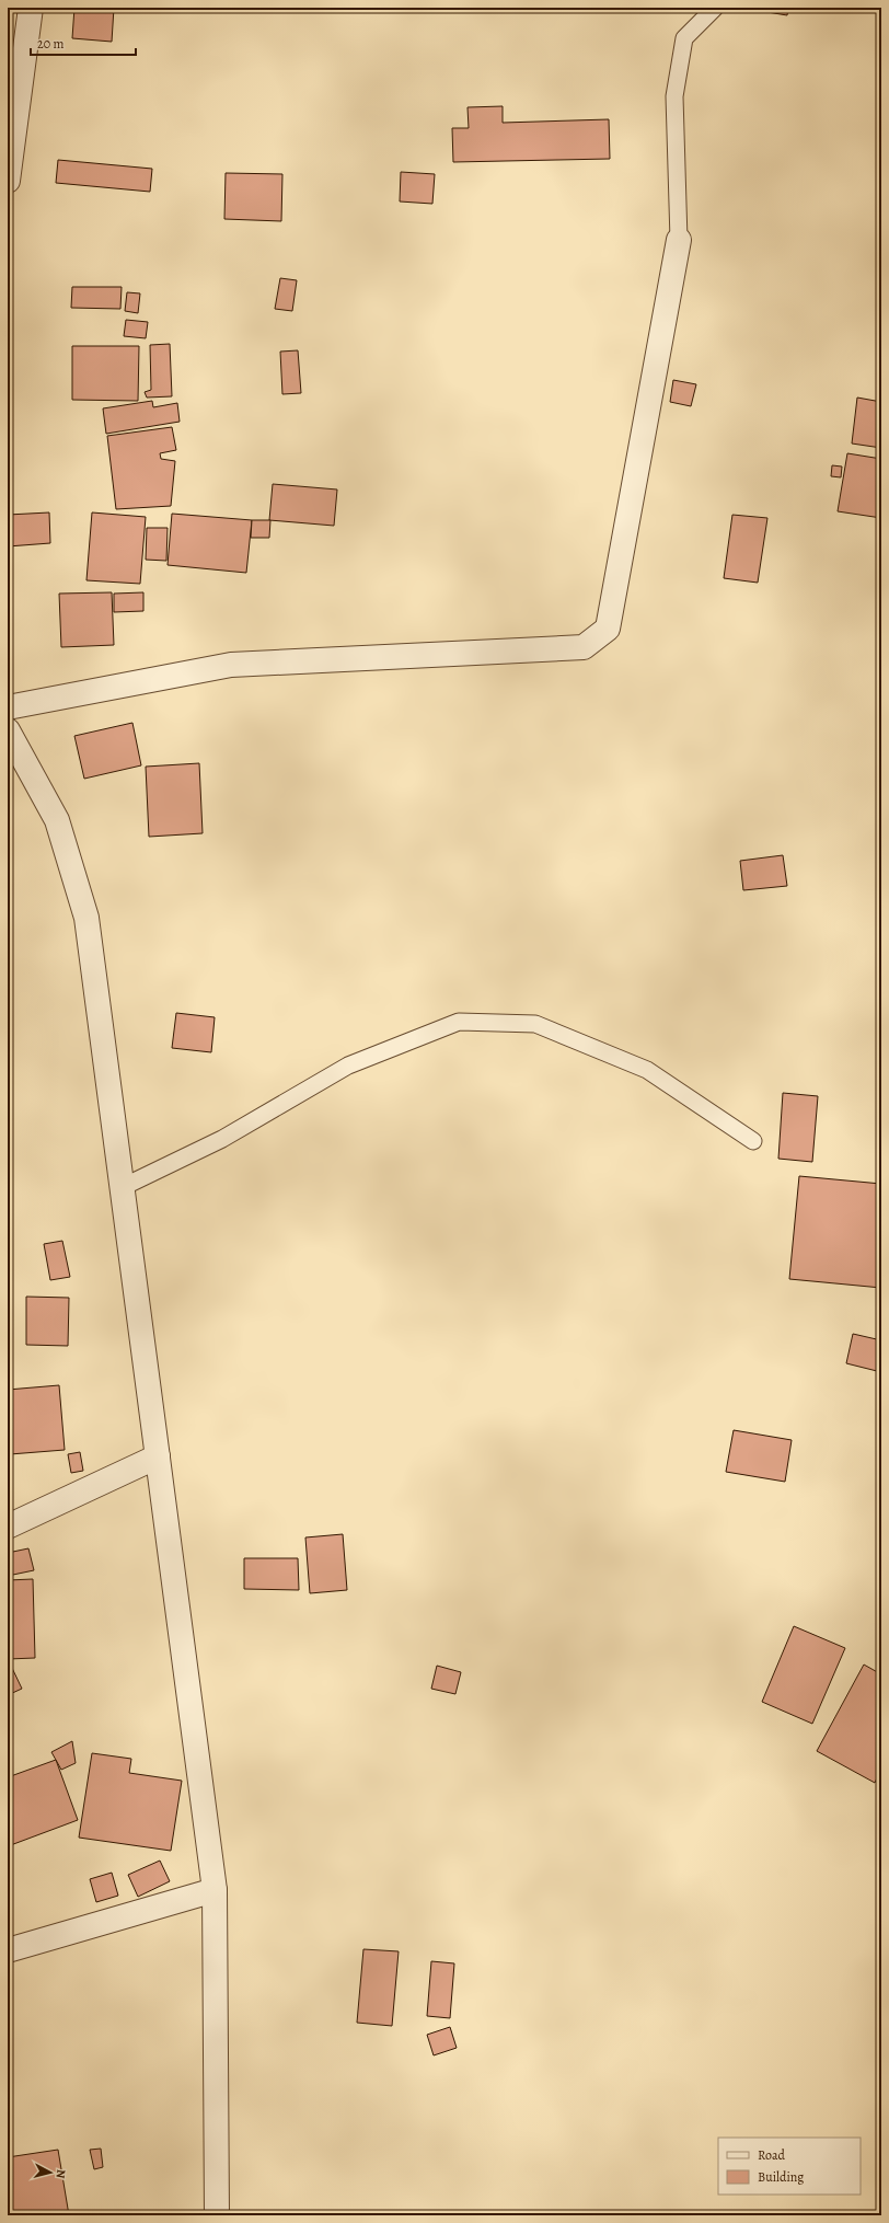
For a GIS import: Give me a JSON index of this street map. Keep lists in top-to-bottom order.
{
  "legend": ["Road", "Building"],
  "scale_bar": "20 m",
  "north": "right"
}
